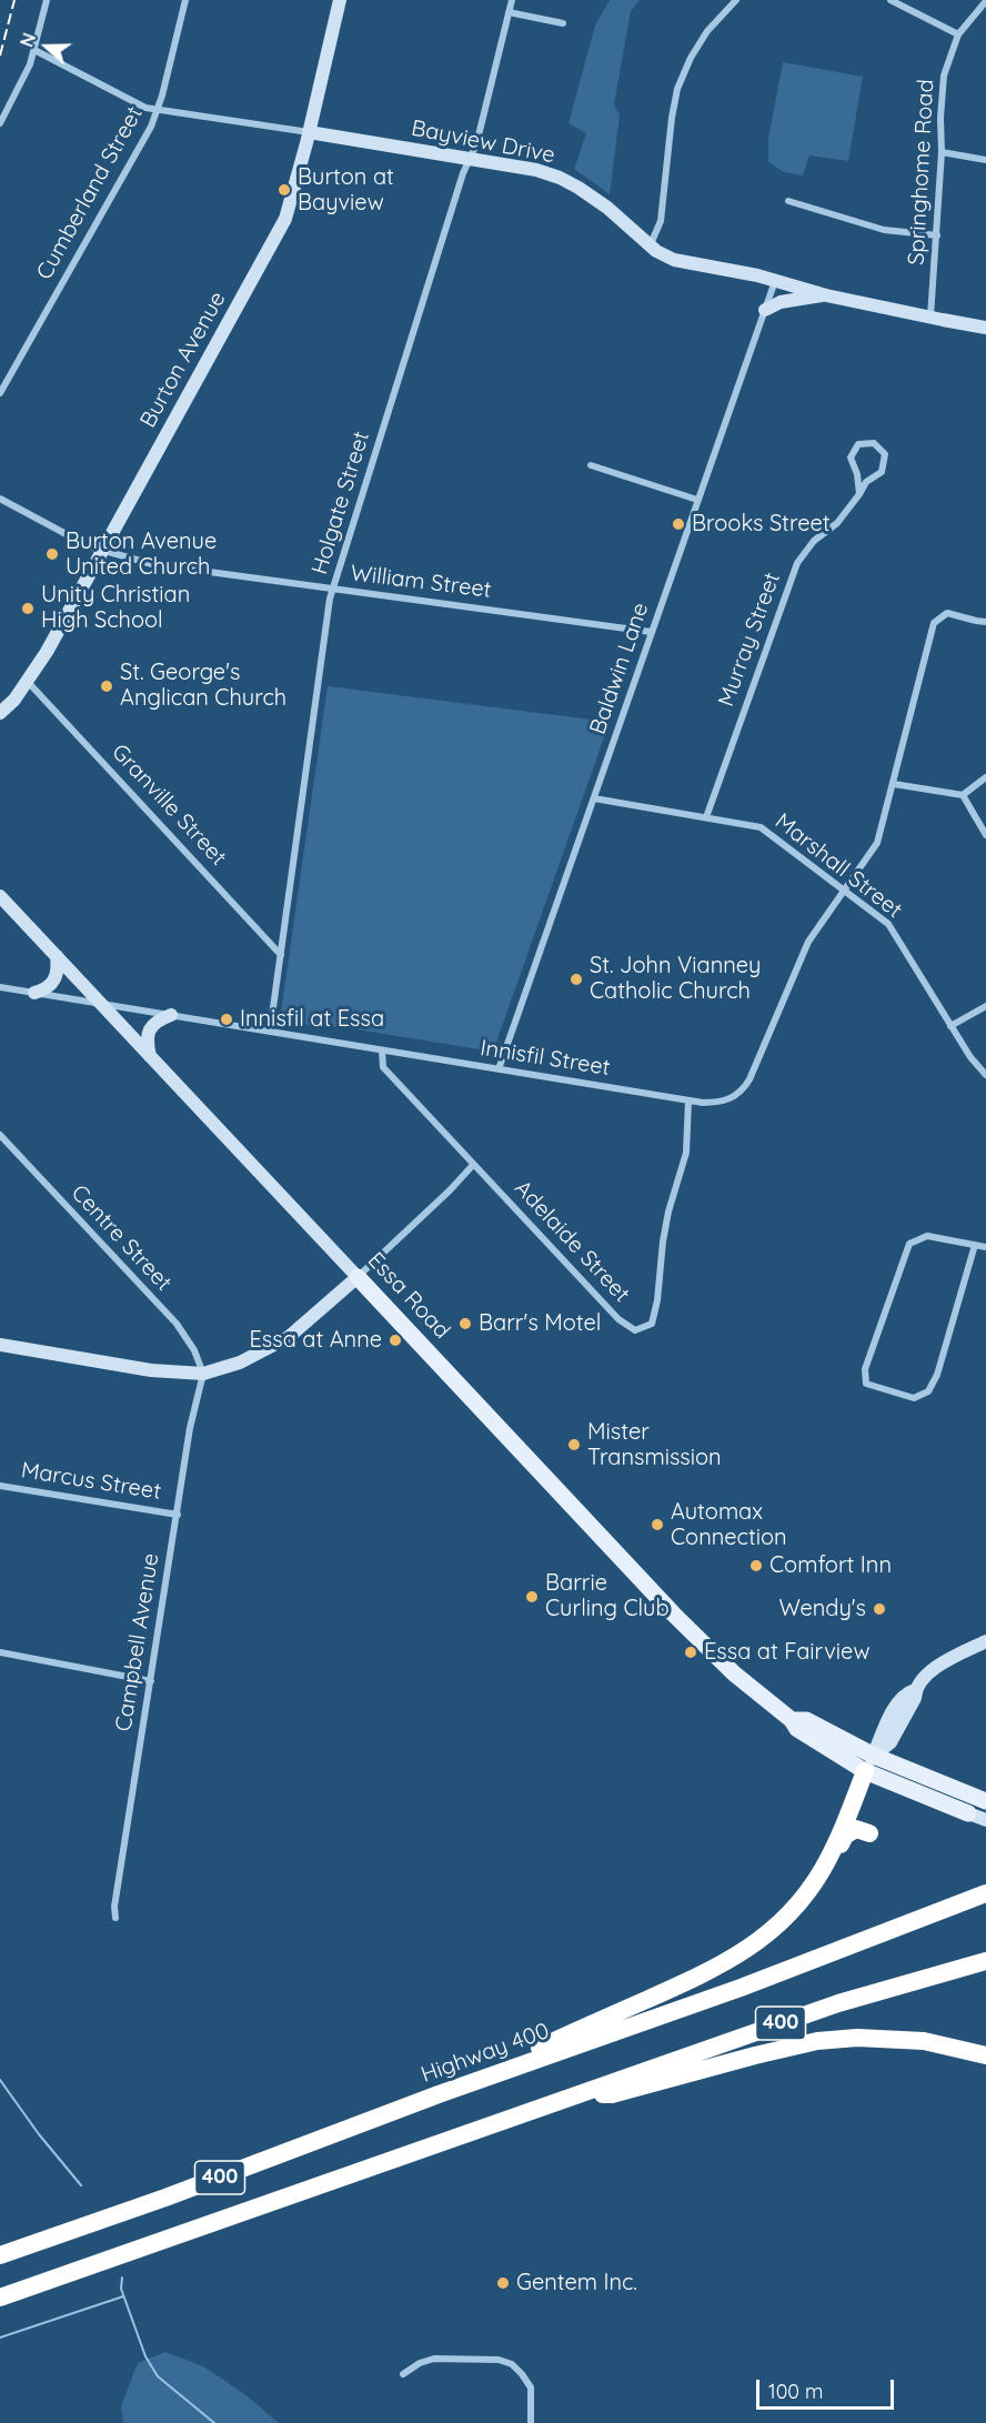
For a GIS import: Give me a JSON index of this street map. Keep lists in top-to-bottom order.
{
  "streets": {
    "highway": ["400", "Highway 400"],
    "main road": ["Bayview Drive", "Burton Avenue", "Essa Road"],
    "street": [
      "Springhome Road",
      "Cumberland Street",
      "Holgate Street",
      "William Street",
      "Murray Street",
      "Baldwin Lane",
      "Granville Street",
      "Marshall Street",
      "Innisfil Street",
      "Centre Street",
      "Adelaide Street",
      "Marcus Street",
      "Campbell Avenue"
    ]
  },
  "crossings": [
    ["Bayview Drive", "Springhome Road"],
    ["Bayview Drive", "Cumberland Street"],
    ["Bayview Drive", "Burton Avenue"],
    ["Bayview Drive", "Holgate Street"],
    ["Bayview Drive", "Baldwin Lane"],
    ["Burton Avenue", "William Street"],
    ["Burton Avenue", "Granville Street"],
    ["Holgate Street", "William Street"],
    ["Holgate Street", "Granville Street"],
    ["Holgate Street", "Innisfil Street"],
    ["William Street", "Baldwin Lane"],
    ["Murray Street", "Marshall Street"],
    ["Baldwin Lane", "Marshall Street"],
    ["Baldwin Lane", "Innisfil Street"],
    ["Marshall Street", "Innisfil Street"],
    ["Innisfil Street", "Adelaide Street"],
    ["Innisfil Street", "Essa Road"],
    ["Centre Street", "Campbell Avenue"],
    ["Marcus Street", "Campbell Avenue"]
  ],
  "places": [
    "Burton at Bayview",
    "Brooks Street",
    "Burton Avenue United Church",
    "Unity Christian High School",
    "St. George's Anglican Church",
    "St. John Vianney Catholic Church",
    "Innisfil at Essa",
    "Barr's Motel",
    "Essa at Anne",
    "Mister Transmission",
    "Automax Connection",
    "Comfort Inn",
    "Barrie Curling Club",
    "Wendy's",
    "Essa at Fairview",
    "Gentem Inc."
  ],
  "scale_bar": "100 m",
  "north": "left"
}
